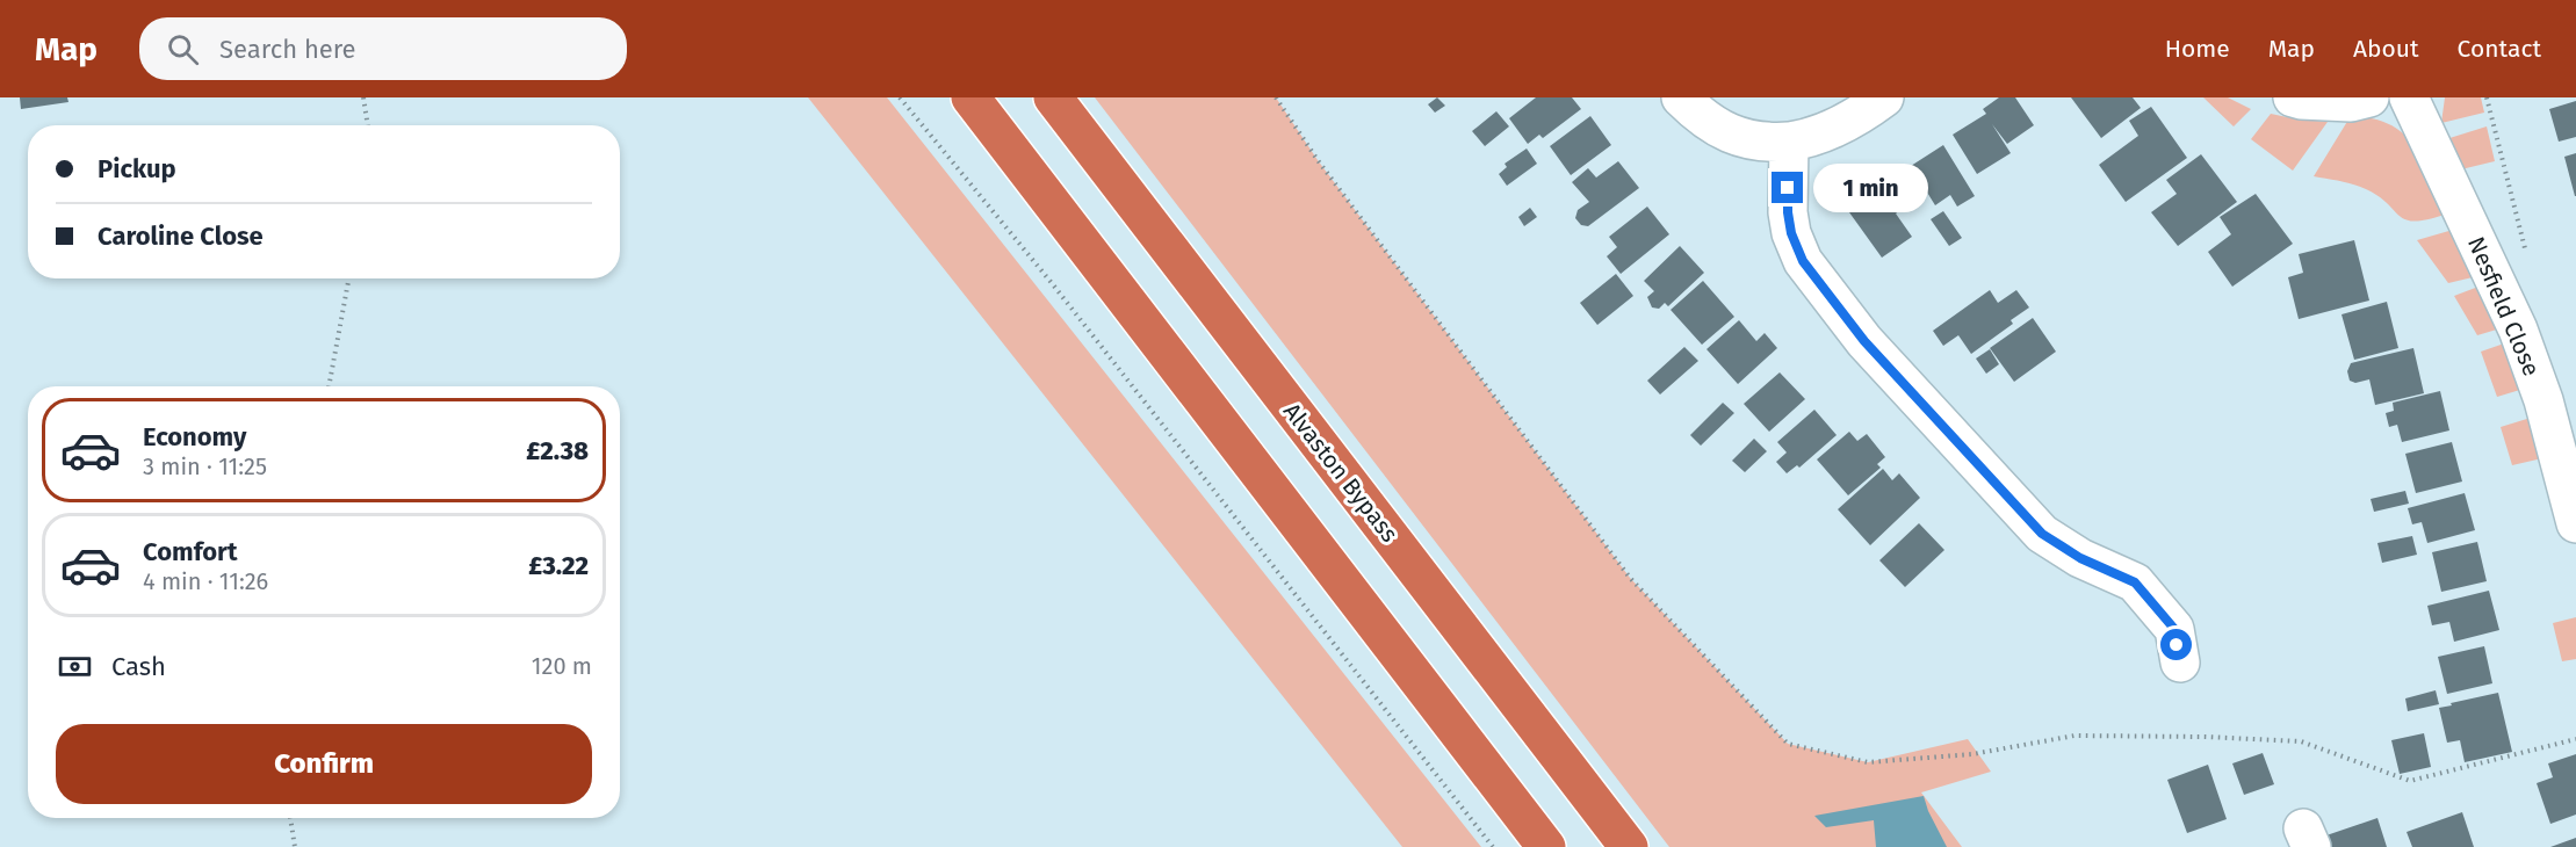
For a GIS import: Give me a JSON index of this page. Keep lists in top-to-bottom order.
{
  "streets": {
    "highway": ["Alvaston Bypass"],
    "street": ["Nesfield Close"]
  },
  "page": {
    "header": "Map",
    "search": "Search here",
    "nav": [
      "Home",
      "Map",
      "About",
      "Contact"
    ],
    "banner": ["Pickup", "Caroline Close"],
    "bubble": "1 min",
    "list": [
      {
        "name": "Economy",
        "note": "3 min · 11:25",
        "value": "£2.38"
      },
      {
        "name": "Comfort",
        "note": "4 min · 11:26",
        "value": "£3.22"
      }
    ],
    "pay": ["Cash", "120 m"],
    "buttons": "Confirm"
  }
}
